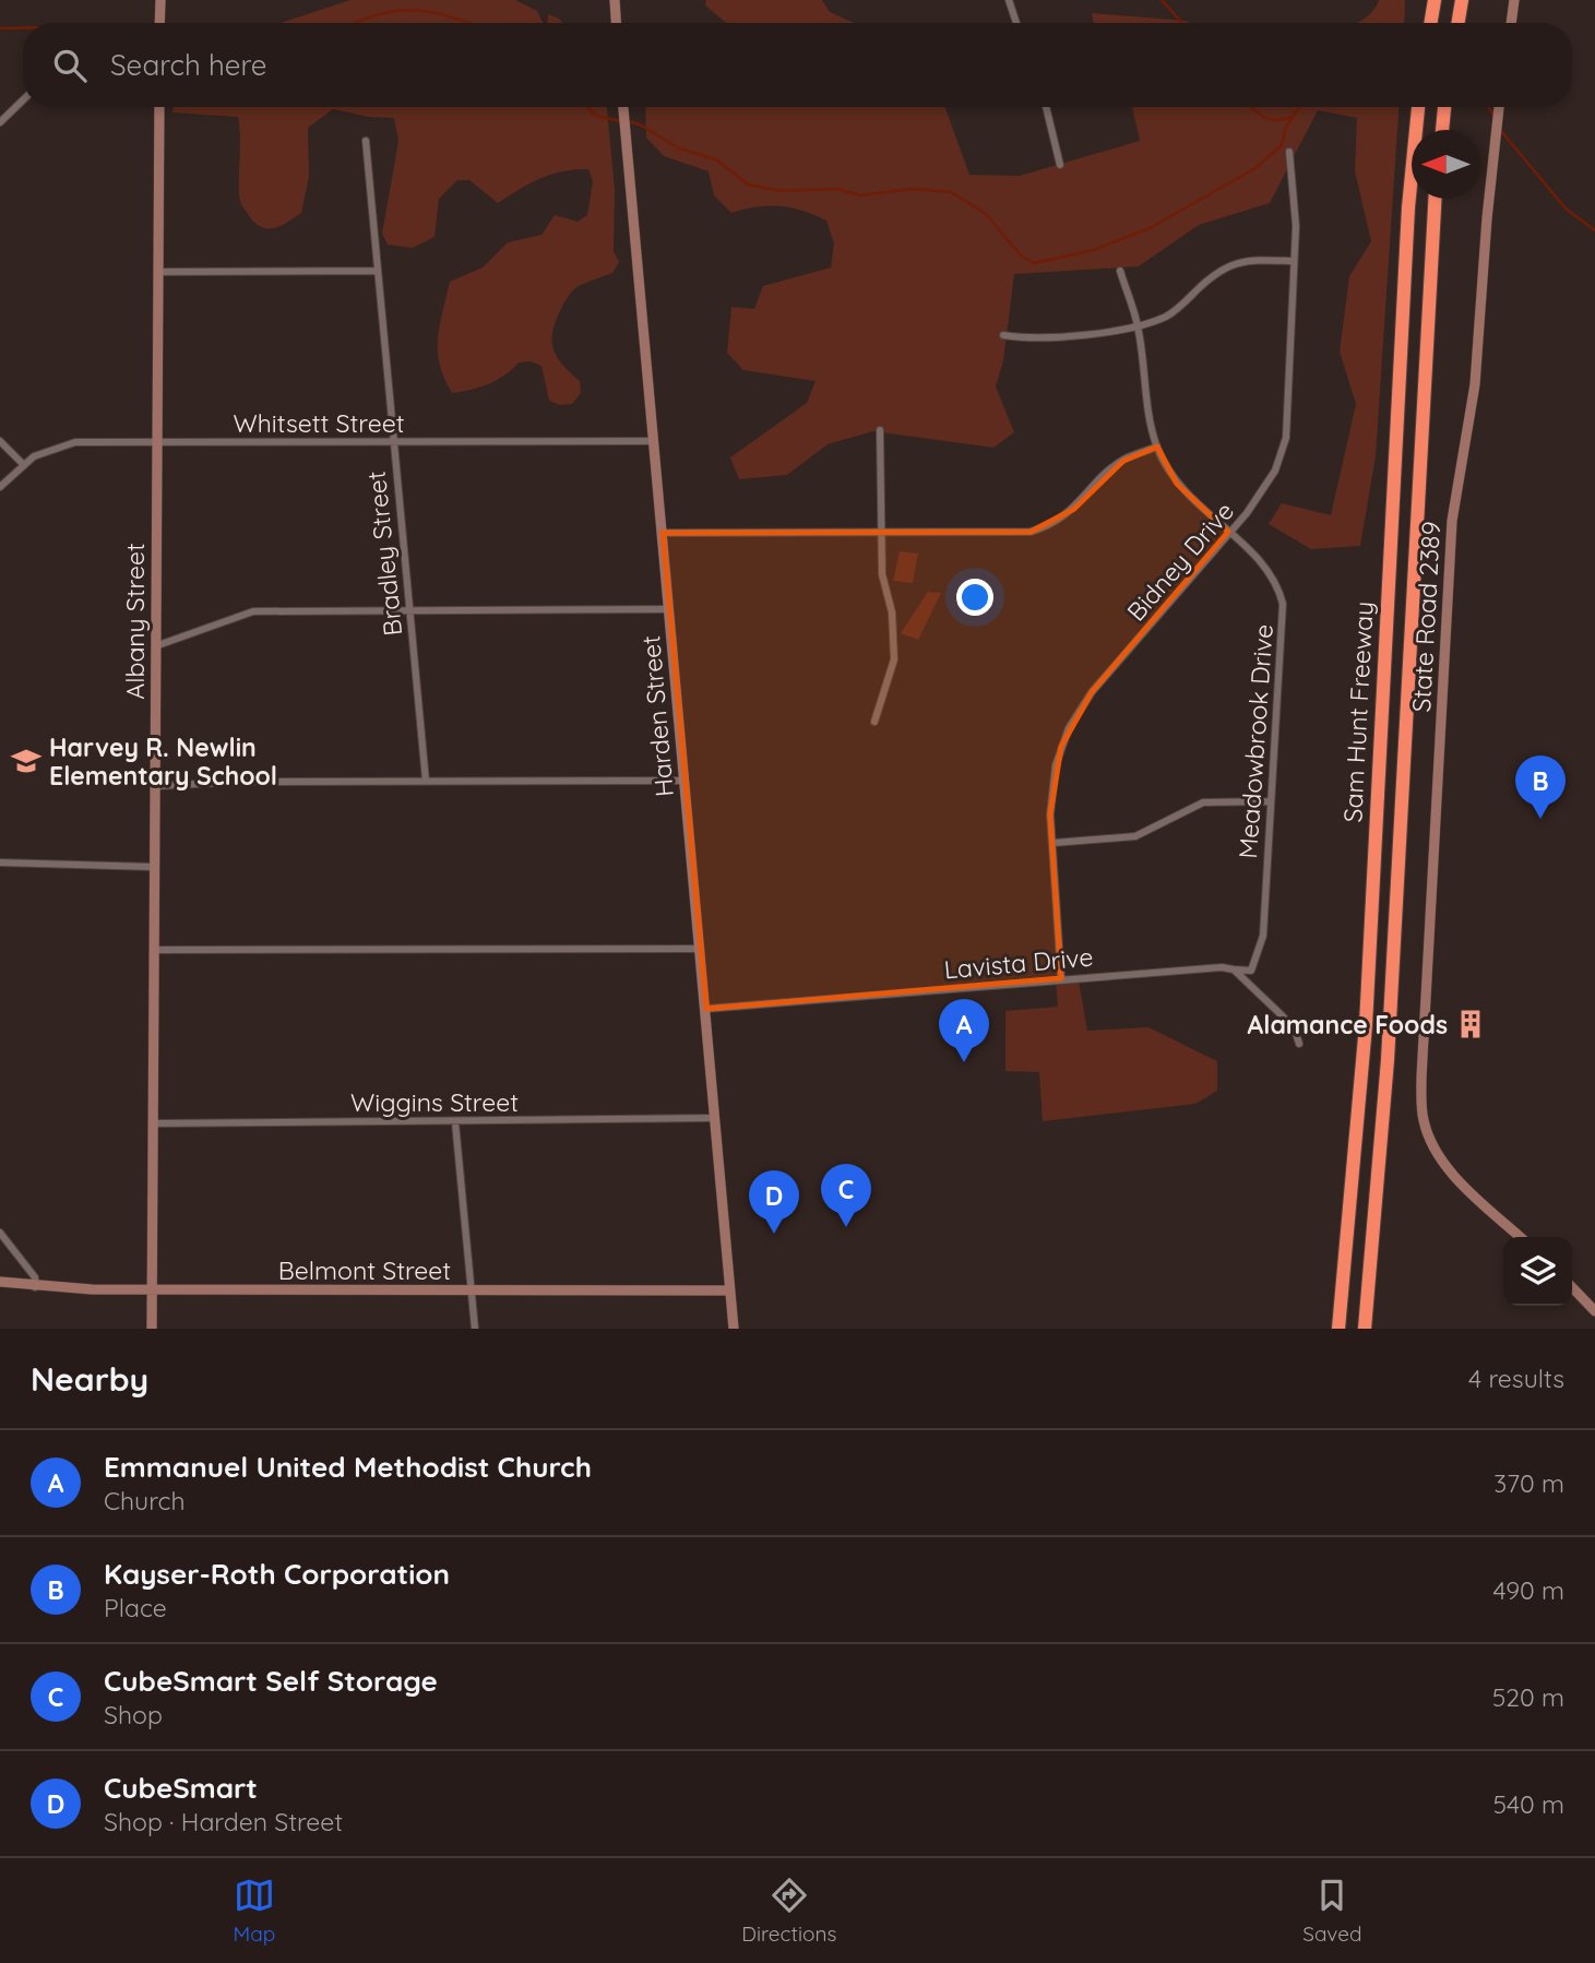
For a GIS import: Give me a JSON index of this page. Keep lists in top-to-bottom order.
{
  "streets": {
    "highway": ["Sam Hunt Freeway"],
    "street": [
      "Whitsett Street",
      "Bradley Street",
      "Bidney Drive",
      "State Road 2389",
      "Albany Street",
      "Harden Street",
      "Meadowbrook Drive",
      "Lavista Drive",
      "Wiggins Street",
      "Belmont Street"
    ]
  },
  "crossings": [
    ["Whitsett Street", "Bradley Street"],
    ["Whitsett Street", "Albany Street"],
    ["Whitsett Street", "Harden Street"],
    ["Bidney Drive", "Meadowbrook Drive"],
    ["Bidney Drive", "Lavista Drive"],
    ["Albany Street", "Wiggins Street"],
    ["Albany Street", "Belmont Street"],
    ["Harden Street", "Lavista Drive"],
    ["Harden Street", "Wiggins Street"],
    ["Harden Street", "Belmont Street"],
    ["Meadowbrook Drive", "Lavista Drive"]
  ],
  "places": {
    "school or university": ["Harvey R. Newlin Elementary School"],
    "building": ["Alamance Foods"]
  },
  "north": "left",
  "page": {
    "search": "Search here",
    "pins": [
      "B",
      "A",
      "C",
      "D"
    ],
    "heading": ["Nearby", "4 results"],
    "list": [
      {
        "mark": "A",
        "name": "Emmanuel United Methodist Church",
        "note": "Church",
        "value": "370 m"
      },
      {
        "mark": "B",
        "name": "Kayser-Roth Corporation",
        "note": "Place",
        "value": "490 m"
      },
      {
        "mark": "C",
        "name": "CubeSmart Self Storage",
        "note": "Shop",
        "value": "520 m"
      },
      {
        "mark": "D",
        "name": "CubeSmart",
        "note": "Shop · Harden Street",
        "value": "540 m"
      }
    ],
    "nav": ["Map", "Directions", "Saved"]
  }
}
